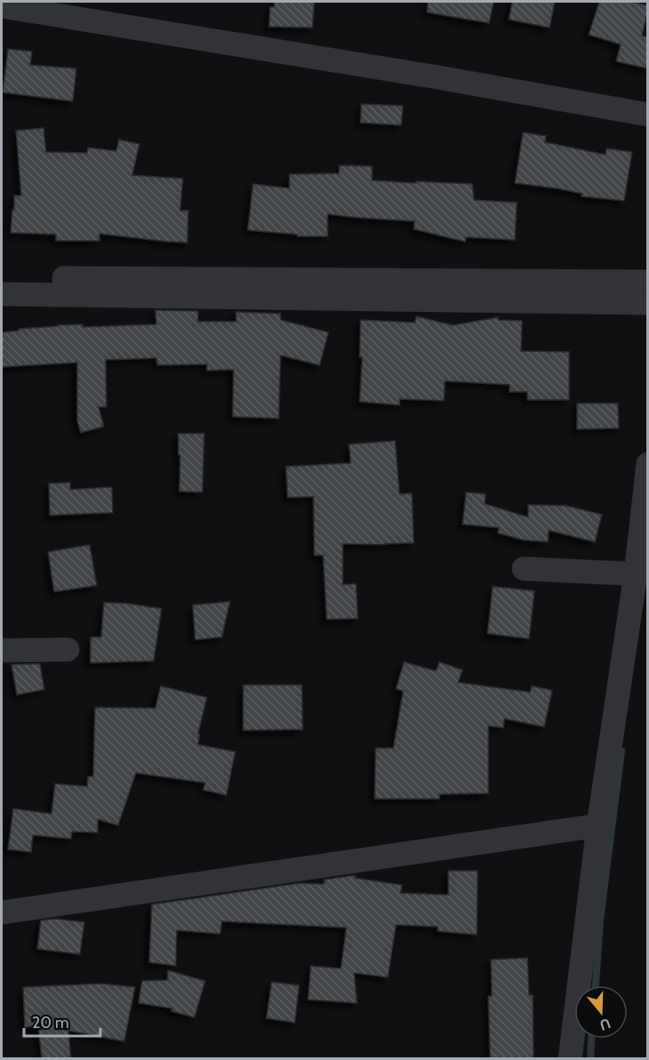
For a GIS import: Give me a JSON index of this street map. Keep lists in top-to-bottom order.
{
  "scale_bar": "20 m",
  "north": "bottom"
}
